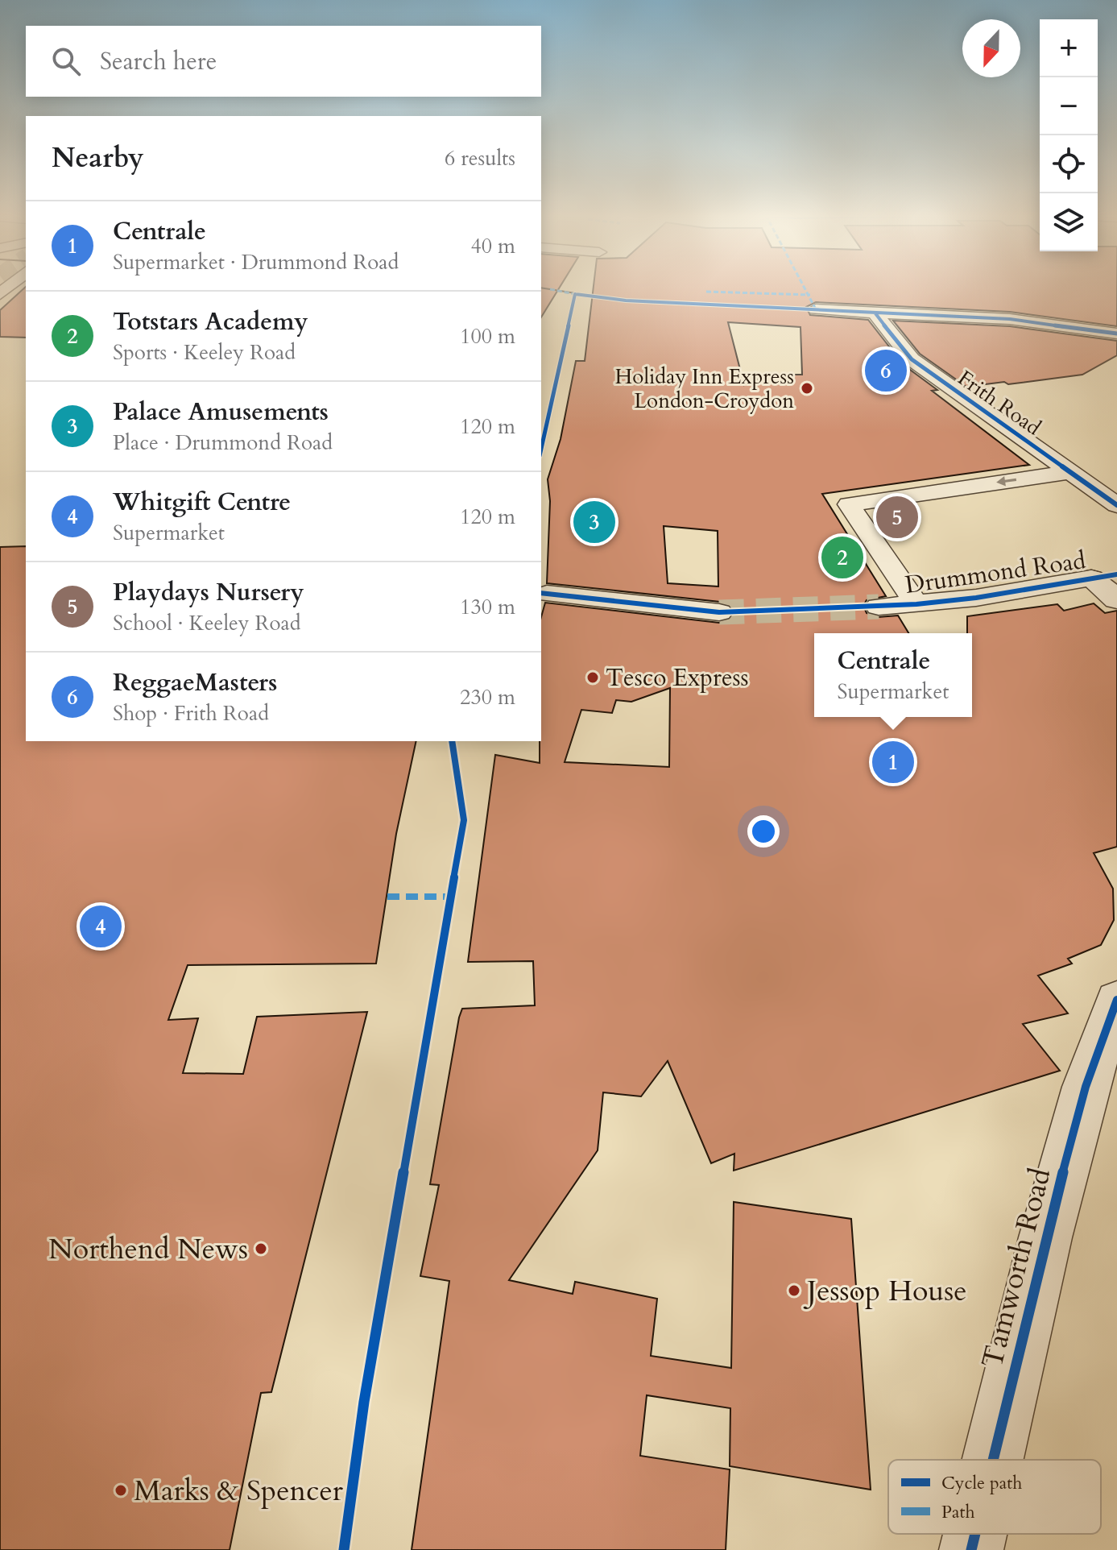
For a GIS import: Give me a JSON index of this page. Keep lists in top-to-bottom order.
{
  "streets": {
    "street": ["Frith Road", "Drummond Road", "Tamworth Road"]
  },
  "places": [
    "Holiday Inn Express London-Croydon",
    "Tesco Express",
    "Northend News",
    "Jessop House",
    "Marks & Spencer"
  ],
  "legend": ["Cycle path", "Path"],
  "north": "bottom",
  "page": {
    "map_buttons": ["+", "−"],
    "search": "Search here",
    "heading": ["Nearby", "6 results"],
    "list": [
      {
        "mark": "1",
        "name": "Centrale",
        "note": "Supermarket · Drummond Road",
        "value": "40 m"
      },
      {
        "mark": "2",
        "name": "Totstars Academy",
        "note": "Sports · Keeley Road",
        "value": "100 m"
      },
      {
        "mark": "3",
        "name": "Palace Amusements",
        "note": "Place · Drummond Road",
        "value": "120 m"
      },
      {
        "mark": "4",
        "name": "Whitgift Centre",
        "note": "Supermarket",
        "value": "120 m"
      },
      {
        "mark": "5",
        "name": "Playdays Nursery",
        "note": "School · Keeley Road",
        "value": "130 m"
      },
      {
        "mark": "6",
        "name": "ReggaeMasters",
        "note": "Shop · Frith Road",
        "value": "230 m"
      }
    ],
    "pins": [
      "6",
      "5",
      "3",
      "2",
      "1",
      "4"
    ],
    "popup": ["Centrale", "Supermarket"]
  }
}
